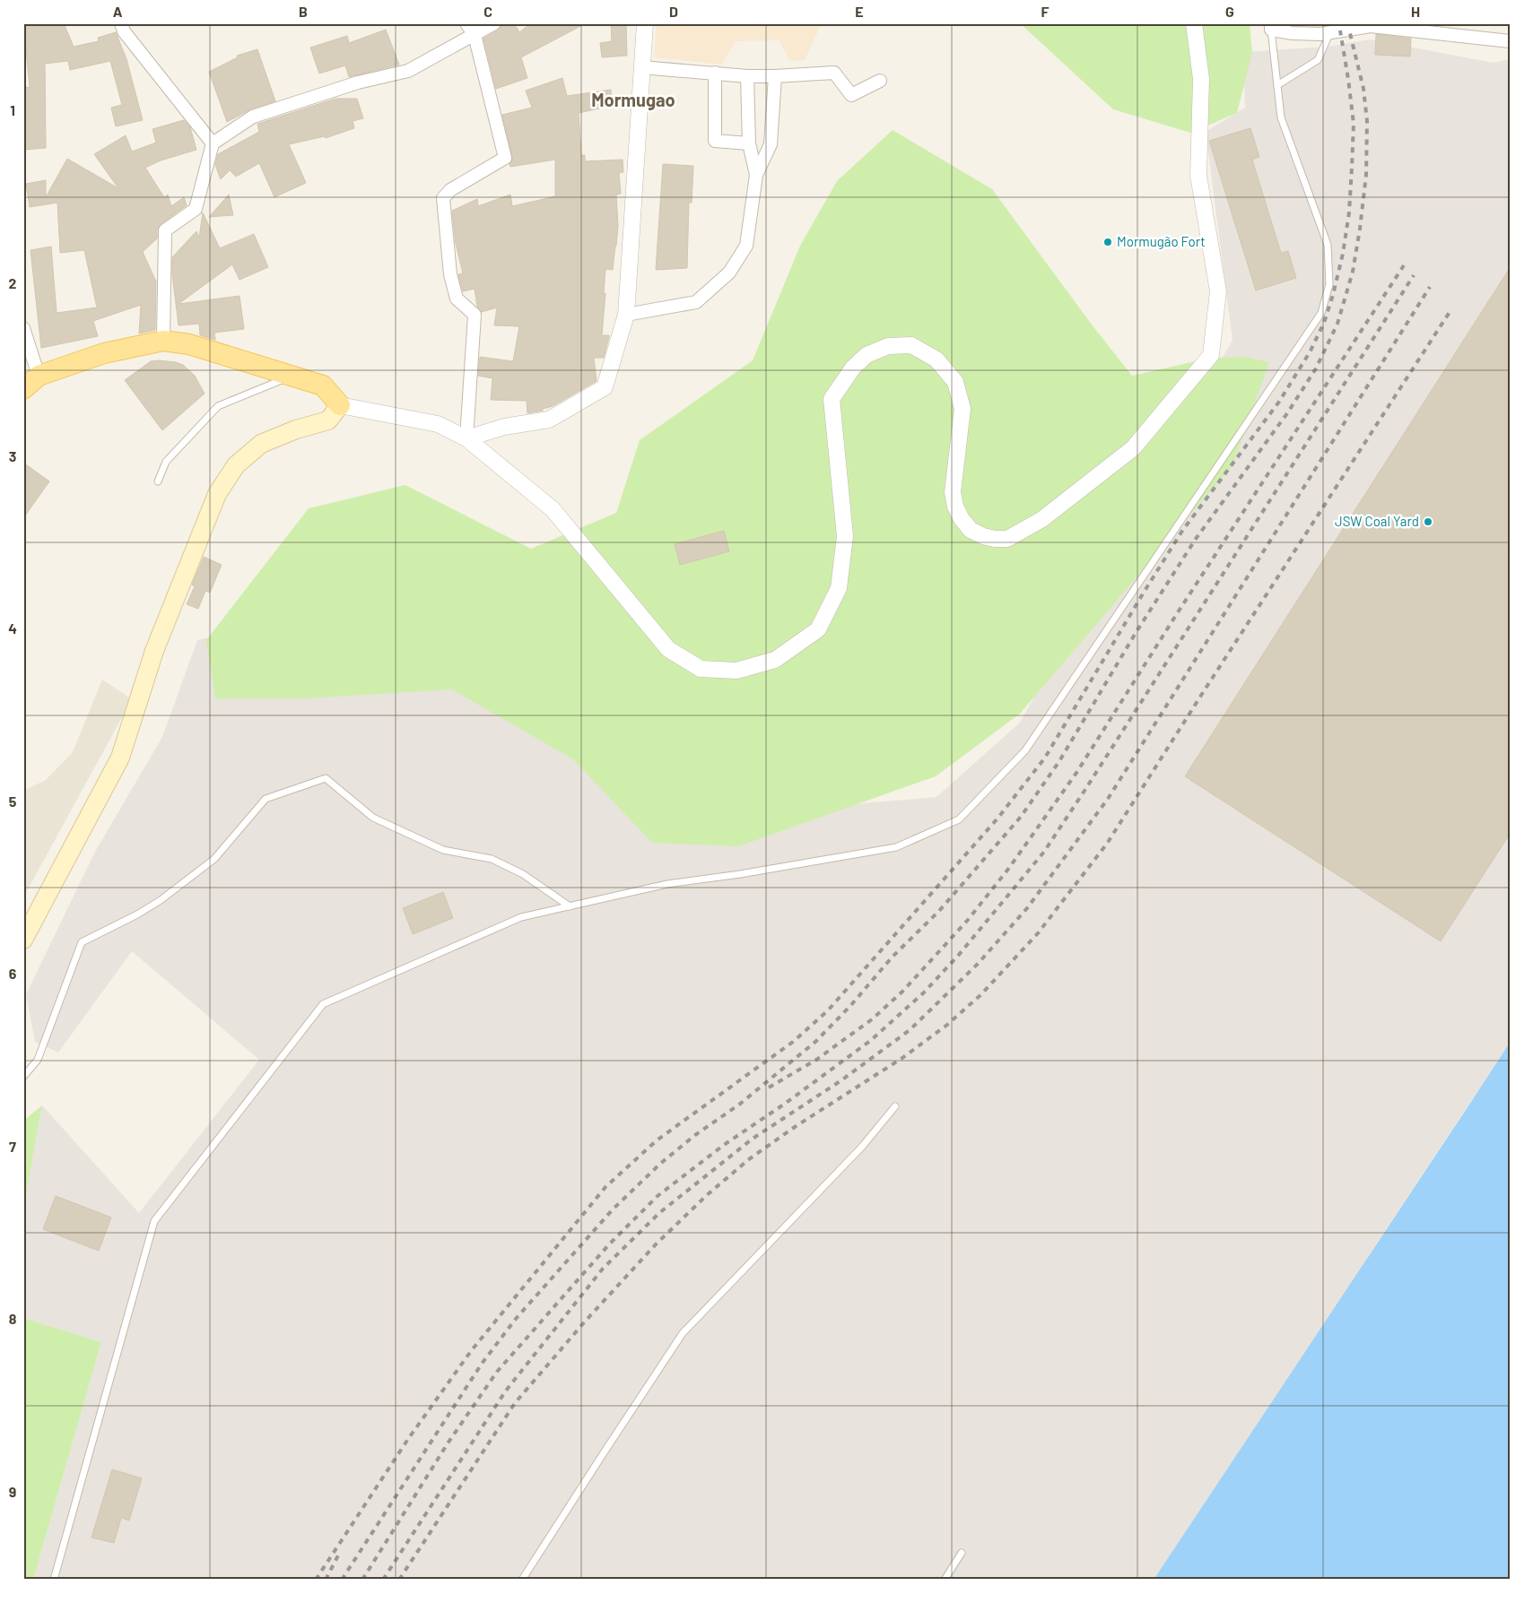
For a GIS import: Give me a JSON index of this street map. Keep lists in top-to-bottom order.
{
  "districts": ["Mormugao"],
  "places": ["Mormugão Fort", "JSW Coal Yard"],
  "grid": {
    "columns": [
      "A",
      "B",
      "C",
      "D",
      "E",
      "F",
      "G",
      "H"
    ],
    "rows": [
      "1",
      "2",
      "3",
      "4",
      "5",
      "6",
      "7",
      "8",
      "9"
    ]
  }
}
